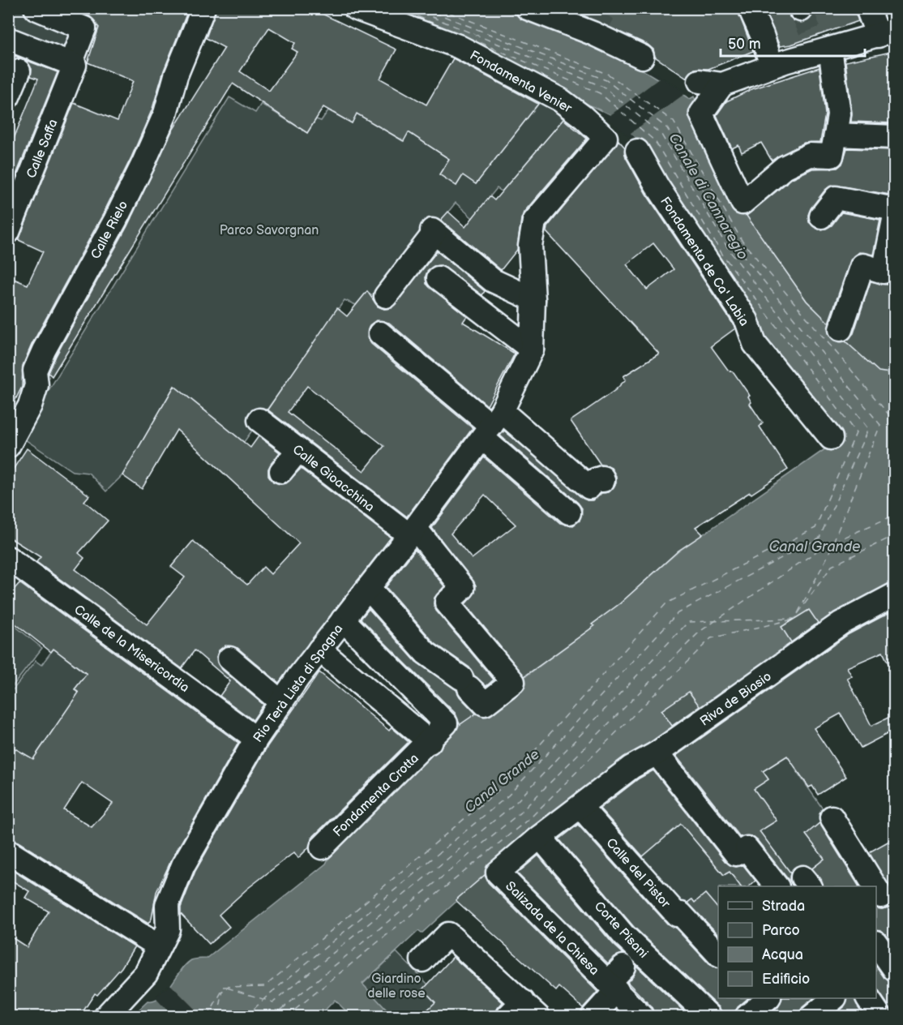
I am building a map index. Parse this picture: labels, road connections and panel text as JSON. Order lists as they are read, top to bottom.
{
  "streets": {
    "street": [
      "Fondamenta Venier",
      "Calle Saffa",
      "Calle Rielo",
      "Fondamenta de Ca' Labia",
      "Calle Gioacchina",
      "Calle de la Misericordia",
      "Rio Terà Lista di Spagna",
      "Riva de Biasio",
      "Fondamenta Crotta",
      "Calle del Pistor",
      "Salizada de la Chiesa",
      "Corte Pisani"
    ]
  },
  "crossings": [
    ["Calle Gioacchina", "Rio Terà Lista di Spagna"],
    ["Calle de la Misericordia", "Rio Terà Lista di Spagna"],
    ["Rio Terà Lista di Spagna", "Fondamenta Crotta"],
    ["Riva de Biasio", "Calle del Pistor"],
    ["Riva de Biasio", "Salizada de la Chiesa"],
    ["Riva de Biasio", "Corte Pisani"]
  ],
  "water": ["Canale di Cannaregio", "Canal Grande"],
  "parks": ["Parco Savorgnan", "Giardino delle rose"],
  "legend": [
    "Strada",
    "Parco",
    "Acqua",
    "Edificio"
  ],
  "scale_bar": "50 m"
}
